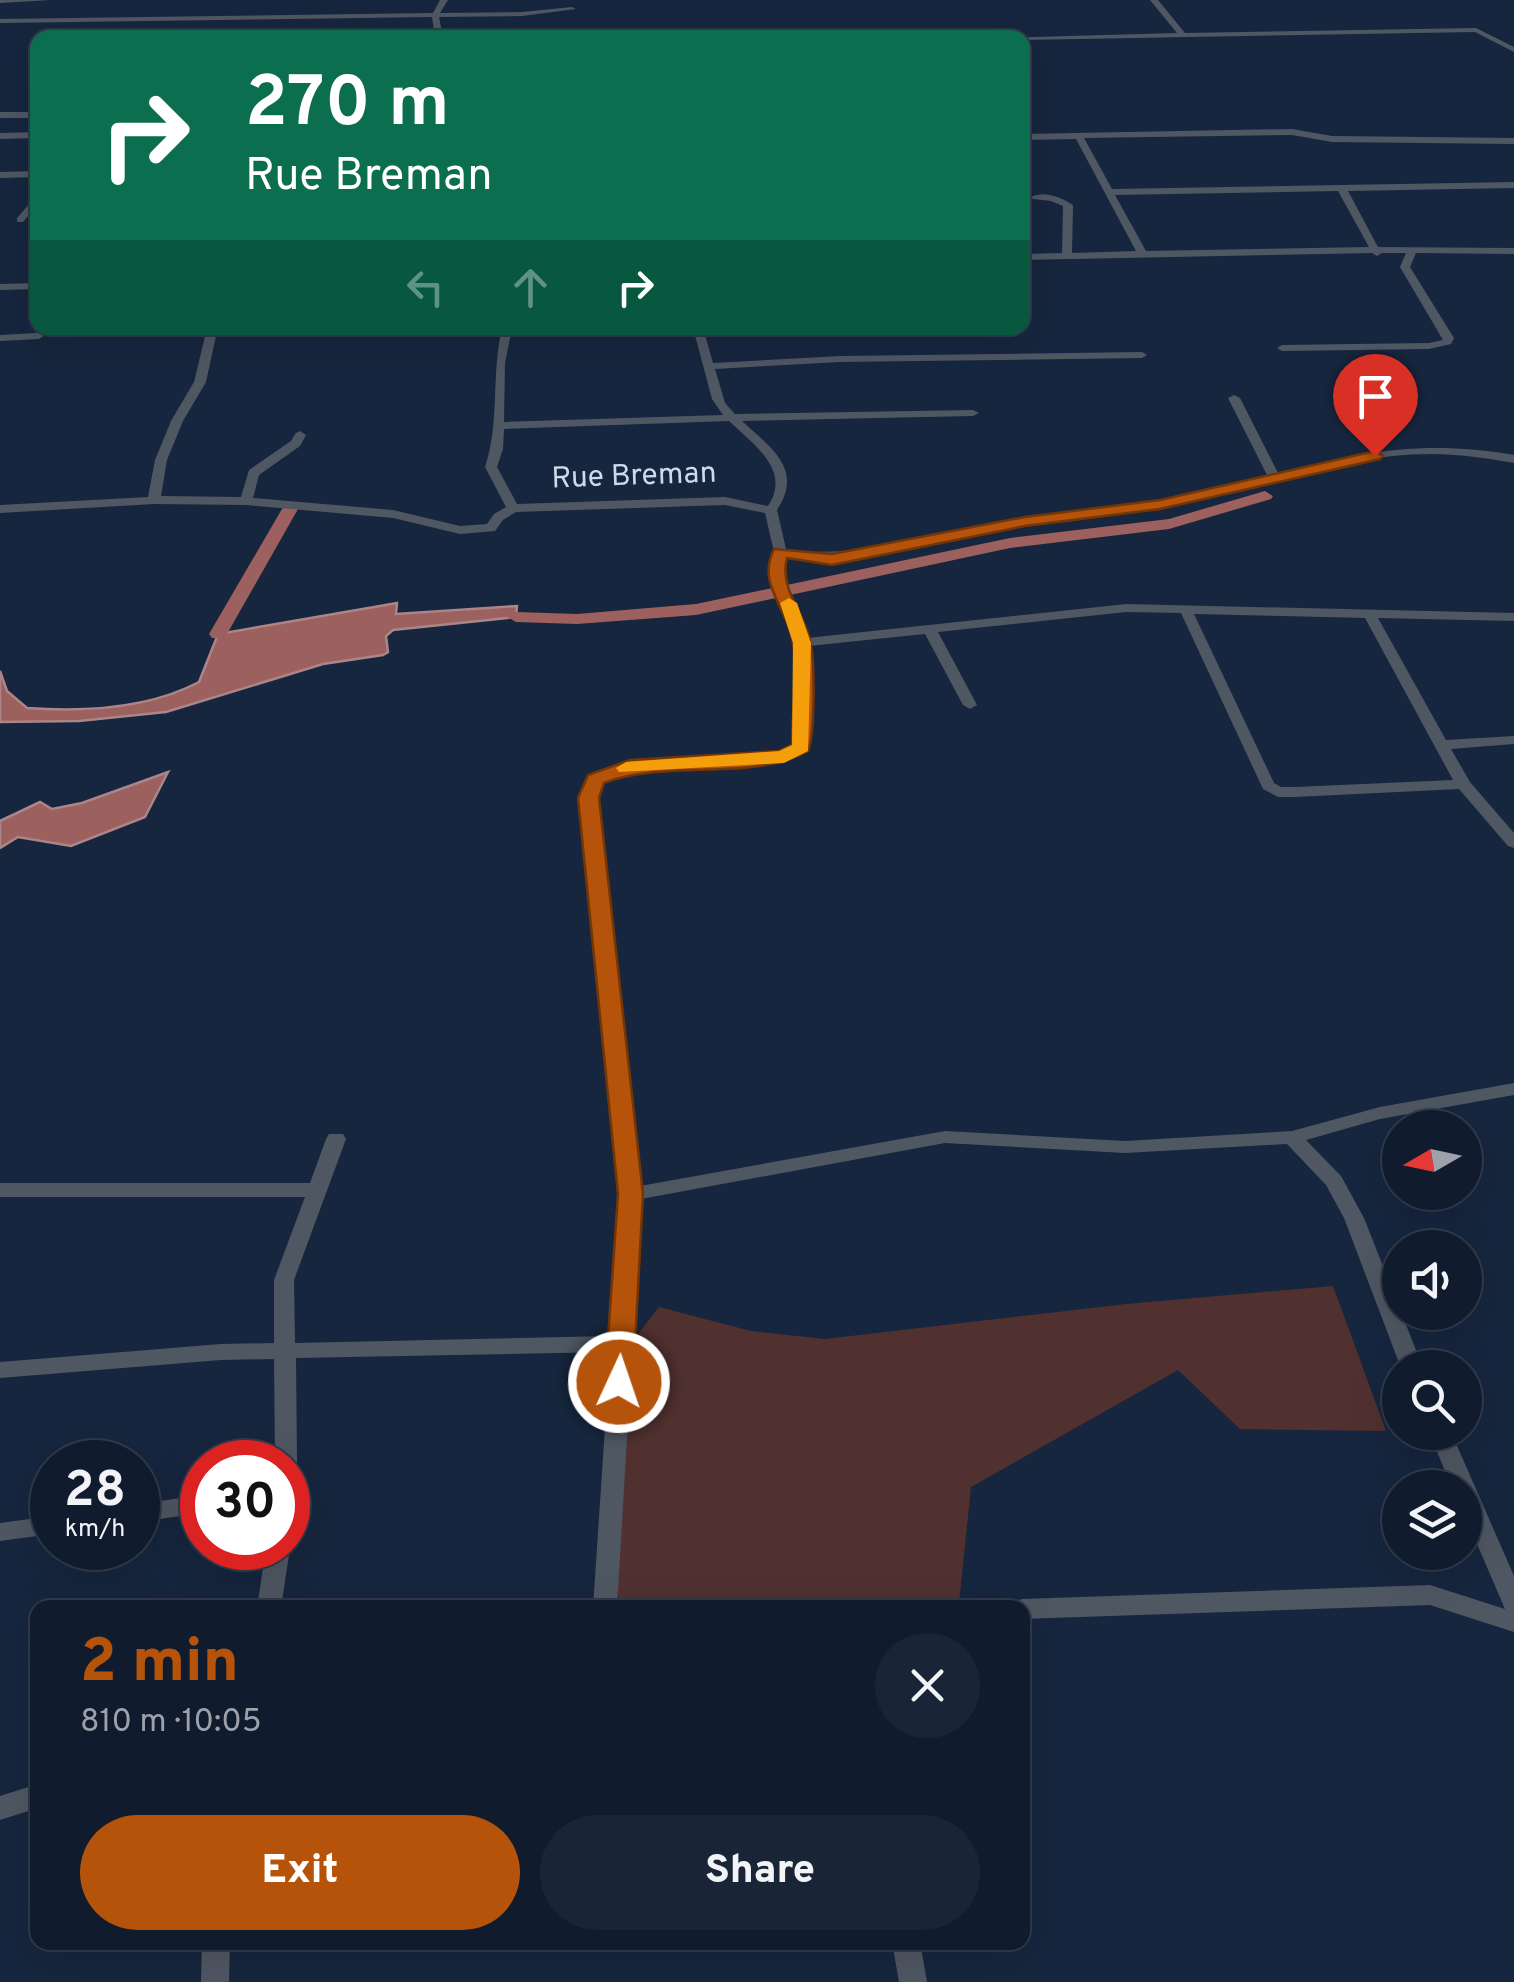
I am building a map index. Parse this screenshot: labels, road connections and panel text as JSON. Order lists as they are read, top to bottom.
{
  "streets": {
    "street": ["Rue Breman"]
  },
  "north": "left",
  "page": {
    "turn": ["270 m", "Rue Breman"],
    "speed": "28 km/h",
    "limit": "30",
    "heading": ["2 min", "810 m · 10:05"],
    "buttons": ["Exit", "Share"]
  }
}
